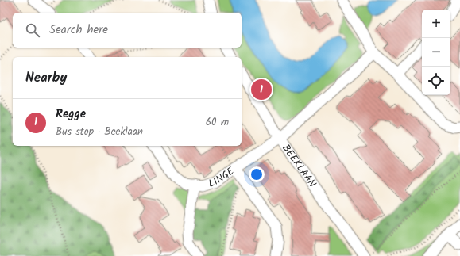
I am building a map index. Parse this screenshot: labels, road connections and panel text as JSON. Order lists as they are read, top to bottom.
{
  "streets": {
    "street": ["BEEKLAAN", "LINGE"]
  },
  "crossings": [
    ["BEEKLAAN", "LINGE"]
  ],
  "page": {
    "map_buttons": ["+", "−"],
    "search": "Search here",
    "heading": "Nearby",
    "pins": "1",
    "list": [
      {
        "mark": "1",
        "name": "Regge",
        "note": "Bus stop · Beeklaan",
        "value": "60 m"
      }
    ]
  }
}
